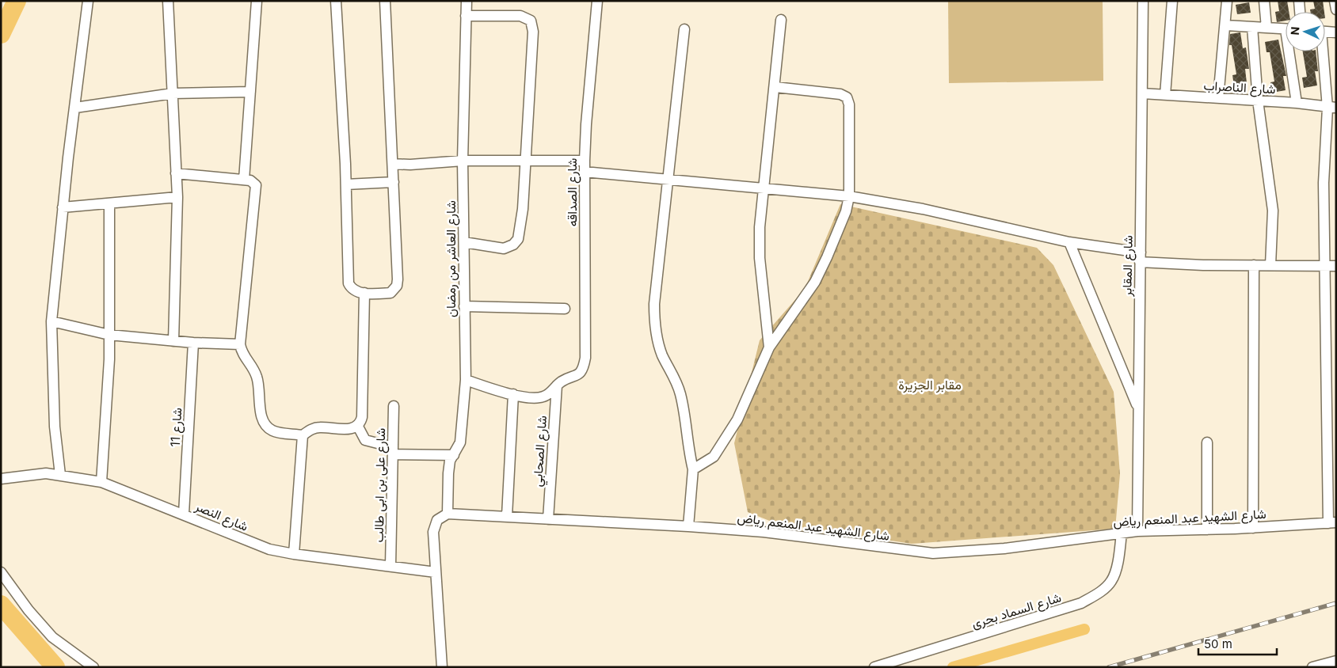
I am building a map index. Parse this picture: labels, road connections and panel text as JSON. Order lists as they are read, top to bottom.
{
  "streets": {
    "street": [
      "شارع الناصراب",
      "شارع الصداقه",
      "شارع العاشر من رمضان",
      "شارع المقابر",
      "شارع 11",
      "شارع الصحابي",
      "شارع على بن ابى طالب",
      "شارع النصر",
      "شارع الشهيد عبد المنعم رياض",
      "شارع السماد بحرى"
    ]
  },
  "crossings": [
    ["شارع الناصراب", "شارع المقابر"],
    ["شارع الصداقه", "شارع العاشر من رمضان"],
    ["شارع الصداقه", "شارع الصحابي"],
    ["شارع العاشر من رمضان", "شارع الشهيد عبد المنعم رياض"],
    ["شارع المقابر", "شارع الشهيد عبد المنعم رياض"],
    ["شارع 11", "شارع النصر"],
    ["شارع الصحابي", "شارع الشهيد عبد المنعم رياض"],
    ["شارع على بن ابى طالب", "شارع النصر"],
    ["شارع الشهيد عبد المنعم رياض", "شارع السماد بحرى"]
  ],
  "parks": ["مقابر الجزيرة"],
  "scale_bar": "50 m",
  "north": "left"
}
